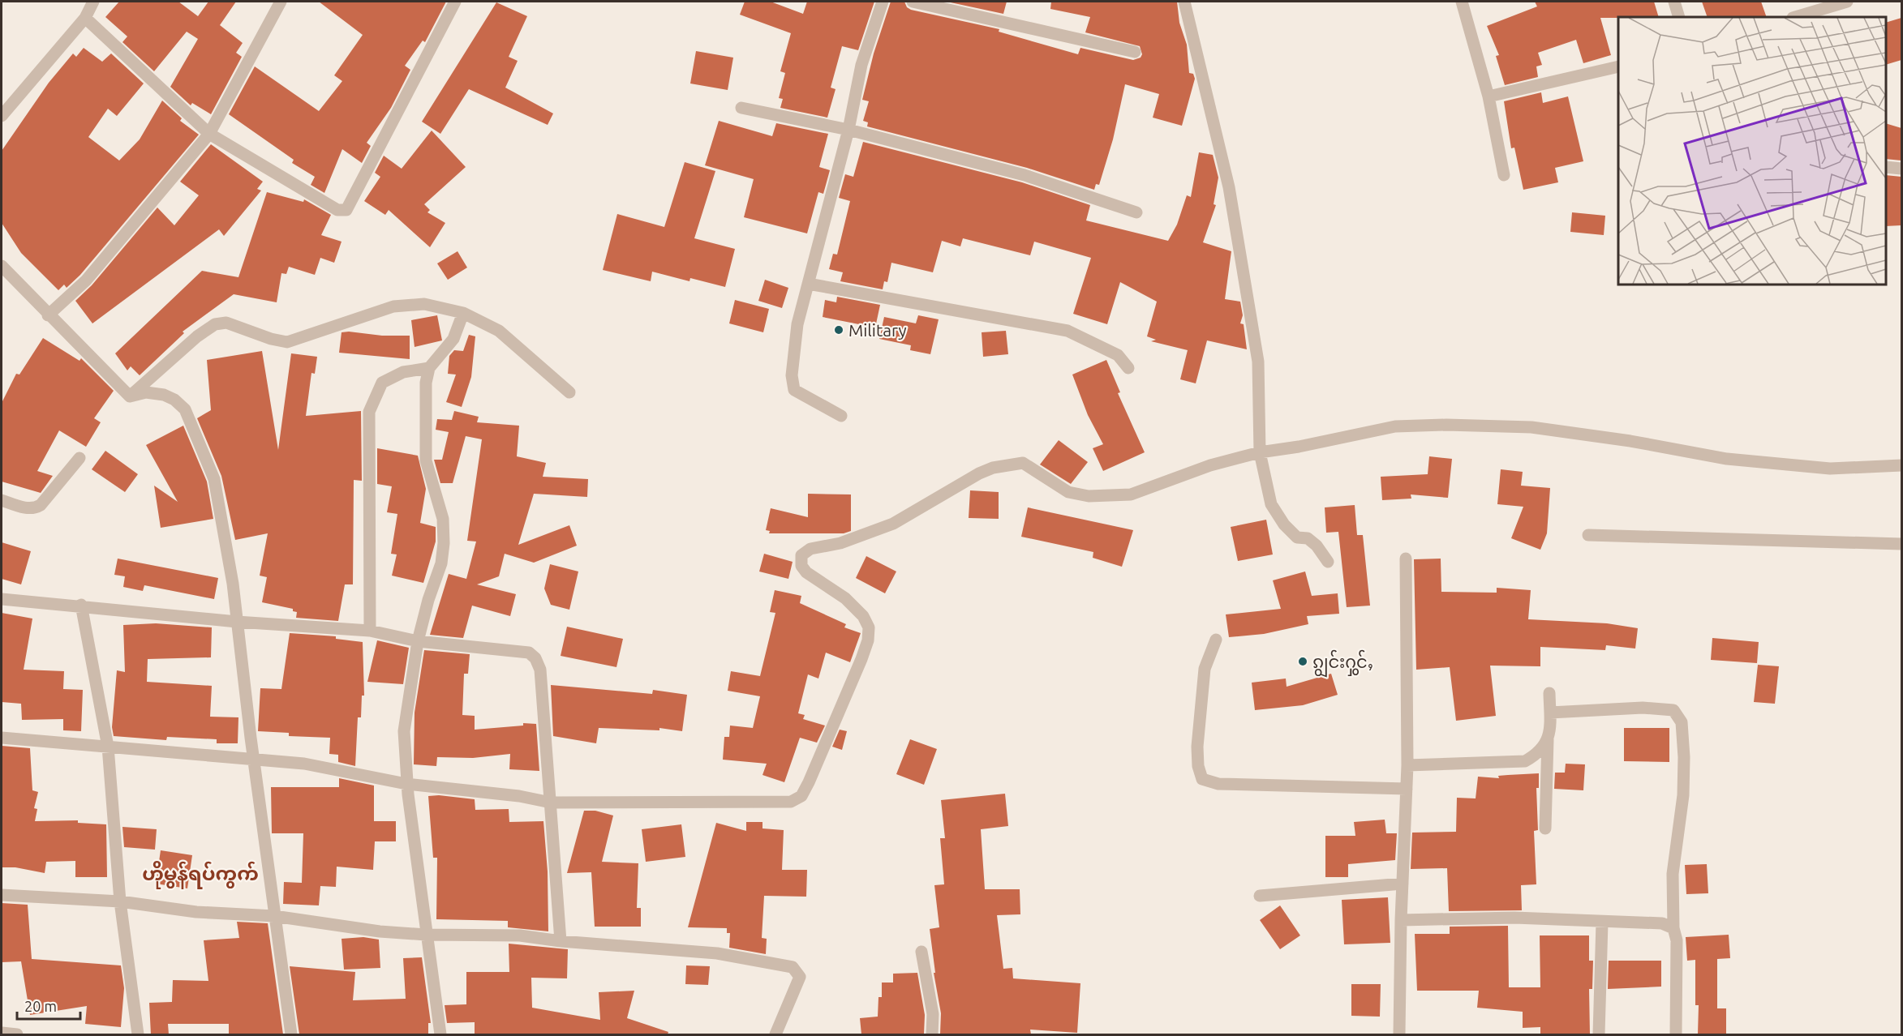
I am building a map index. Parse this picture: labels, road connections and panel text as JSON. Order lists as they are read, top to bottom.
{
  "districts": ["ဟိုမွန်ရပ်ကွက်"],
  "places": ["Military", "ၵျွင်းႁွင်ႇ"],
  "scale_bar": "20 m"
}
